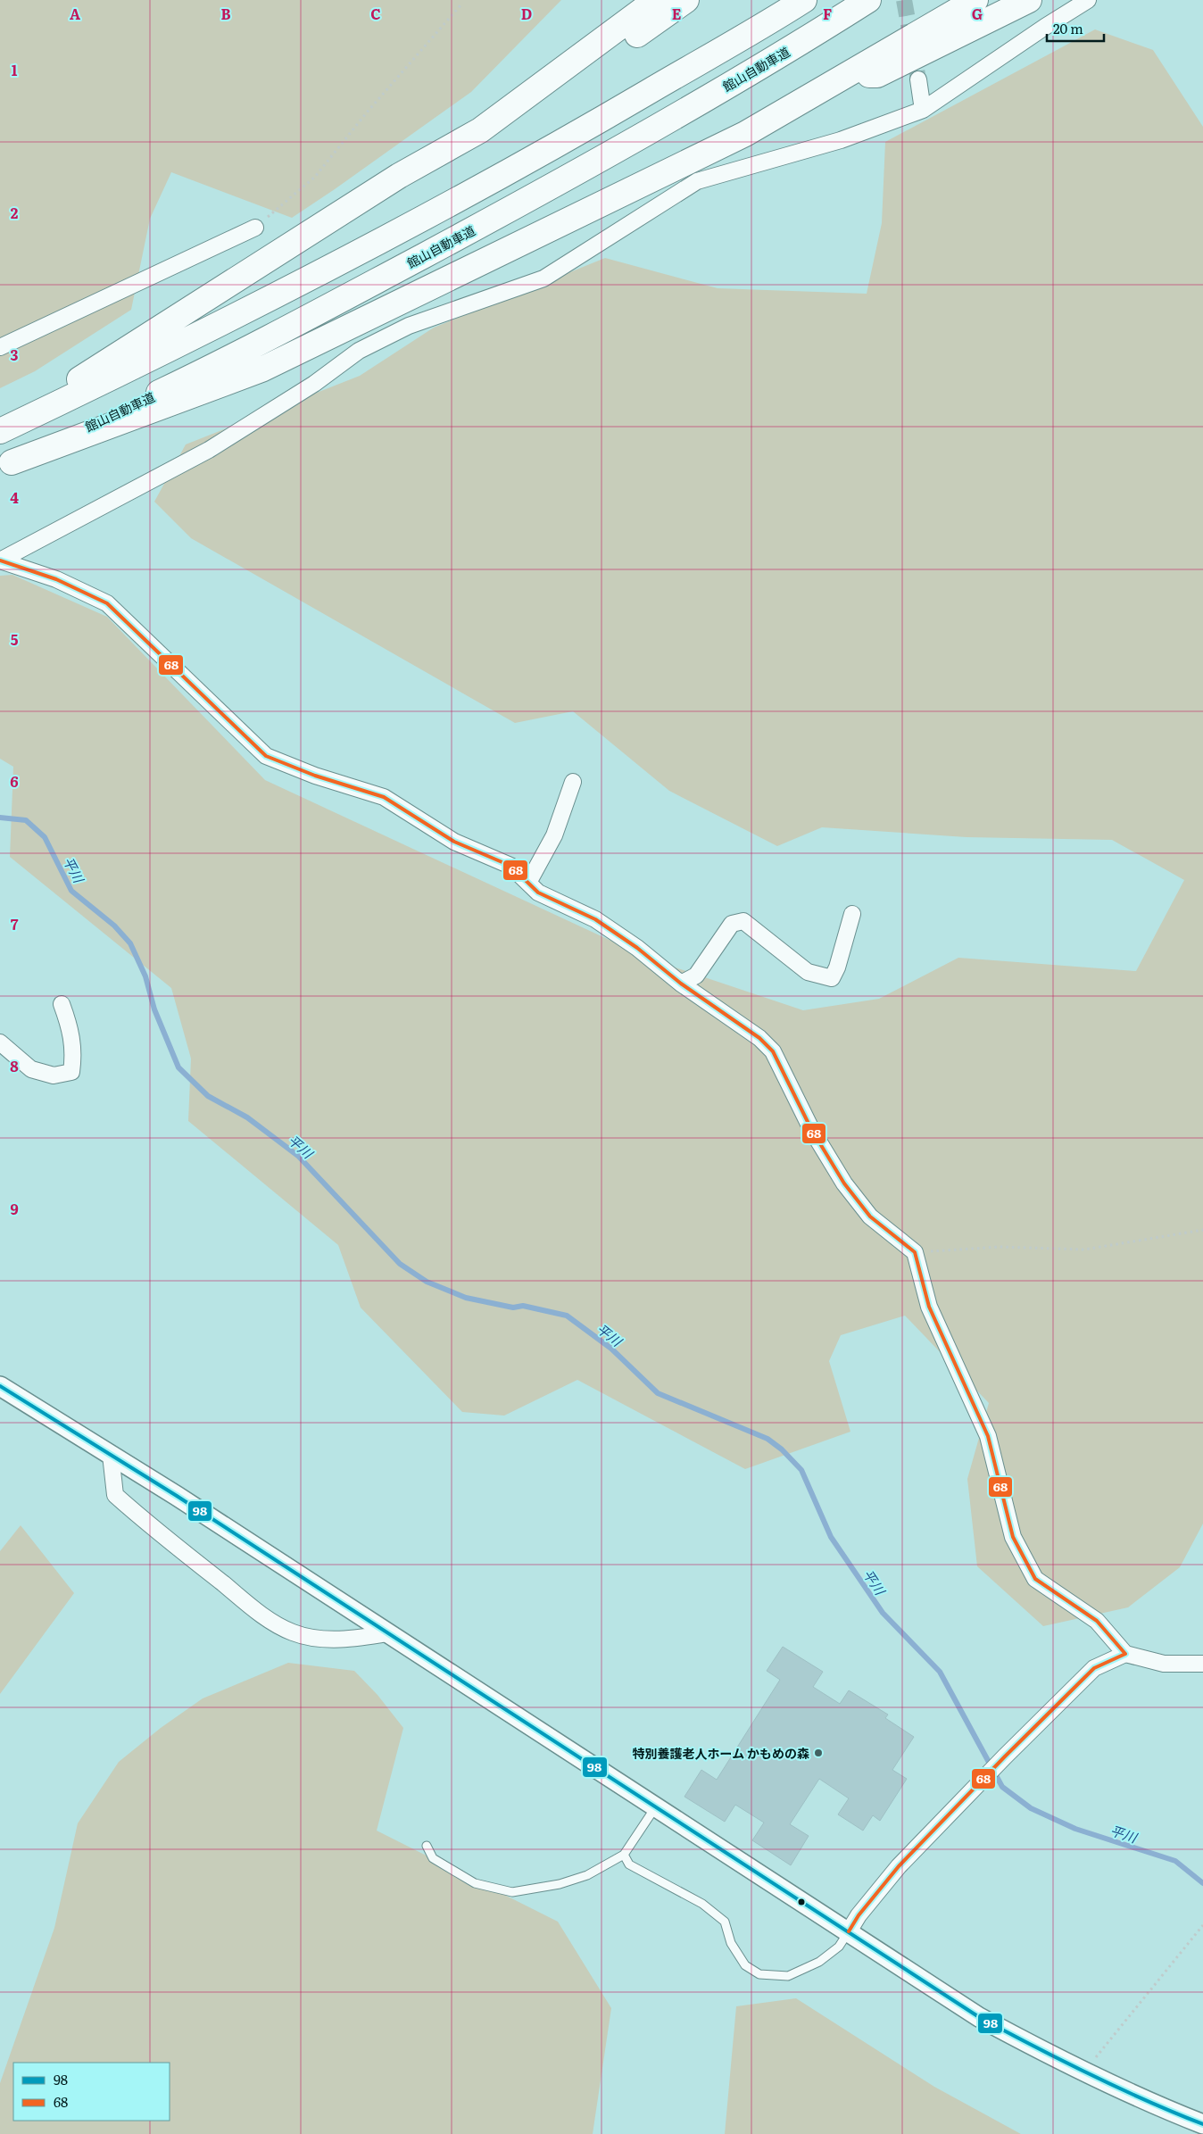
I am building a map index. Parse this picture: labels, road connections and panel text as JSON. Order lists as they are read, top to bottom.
{
  "streets": {
    "highway": ["館山自動車道"]
  },
  "water": ["平川"],
  "places": ["特別養護老人ホーム かもめの森"],
  "lines": ["transit line 68", "transit line 98"],
  "legend": ["98", "68"],
  "scale_bar": "20 m",
  "grid": {
    "columns": [
      "A",
      "B",
      "C",
      "D",
      "E",
      "F",
      "G"
    ],
    "rows": [
      "1",
      "2",
      "3",
      "4",
      "5",
      "6",
      "7",
      "8",
      "9"
    ]
  }
}
